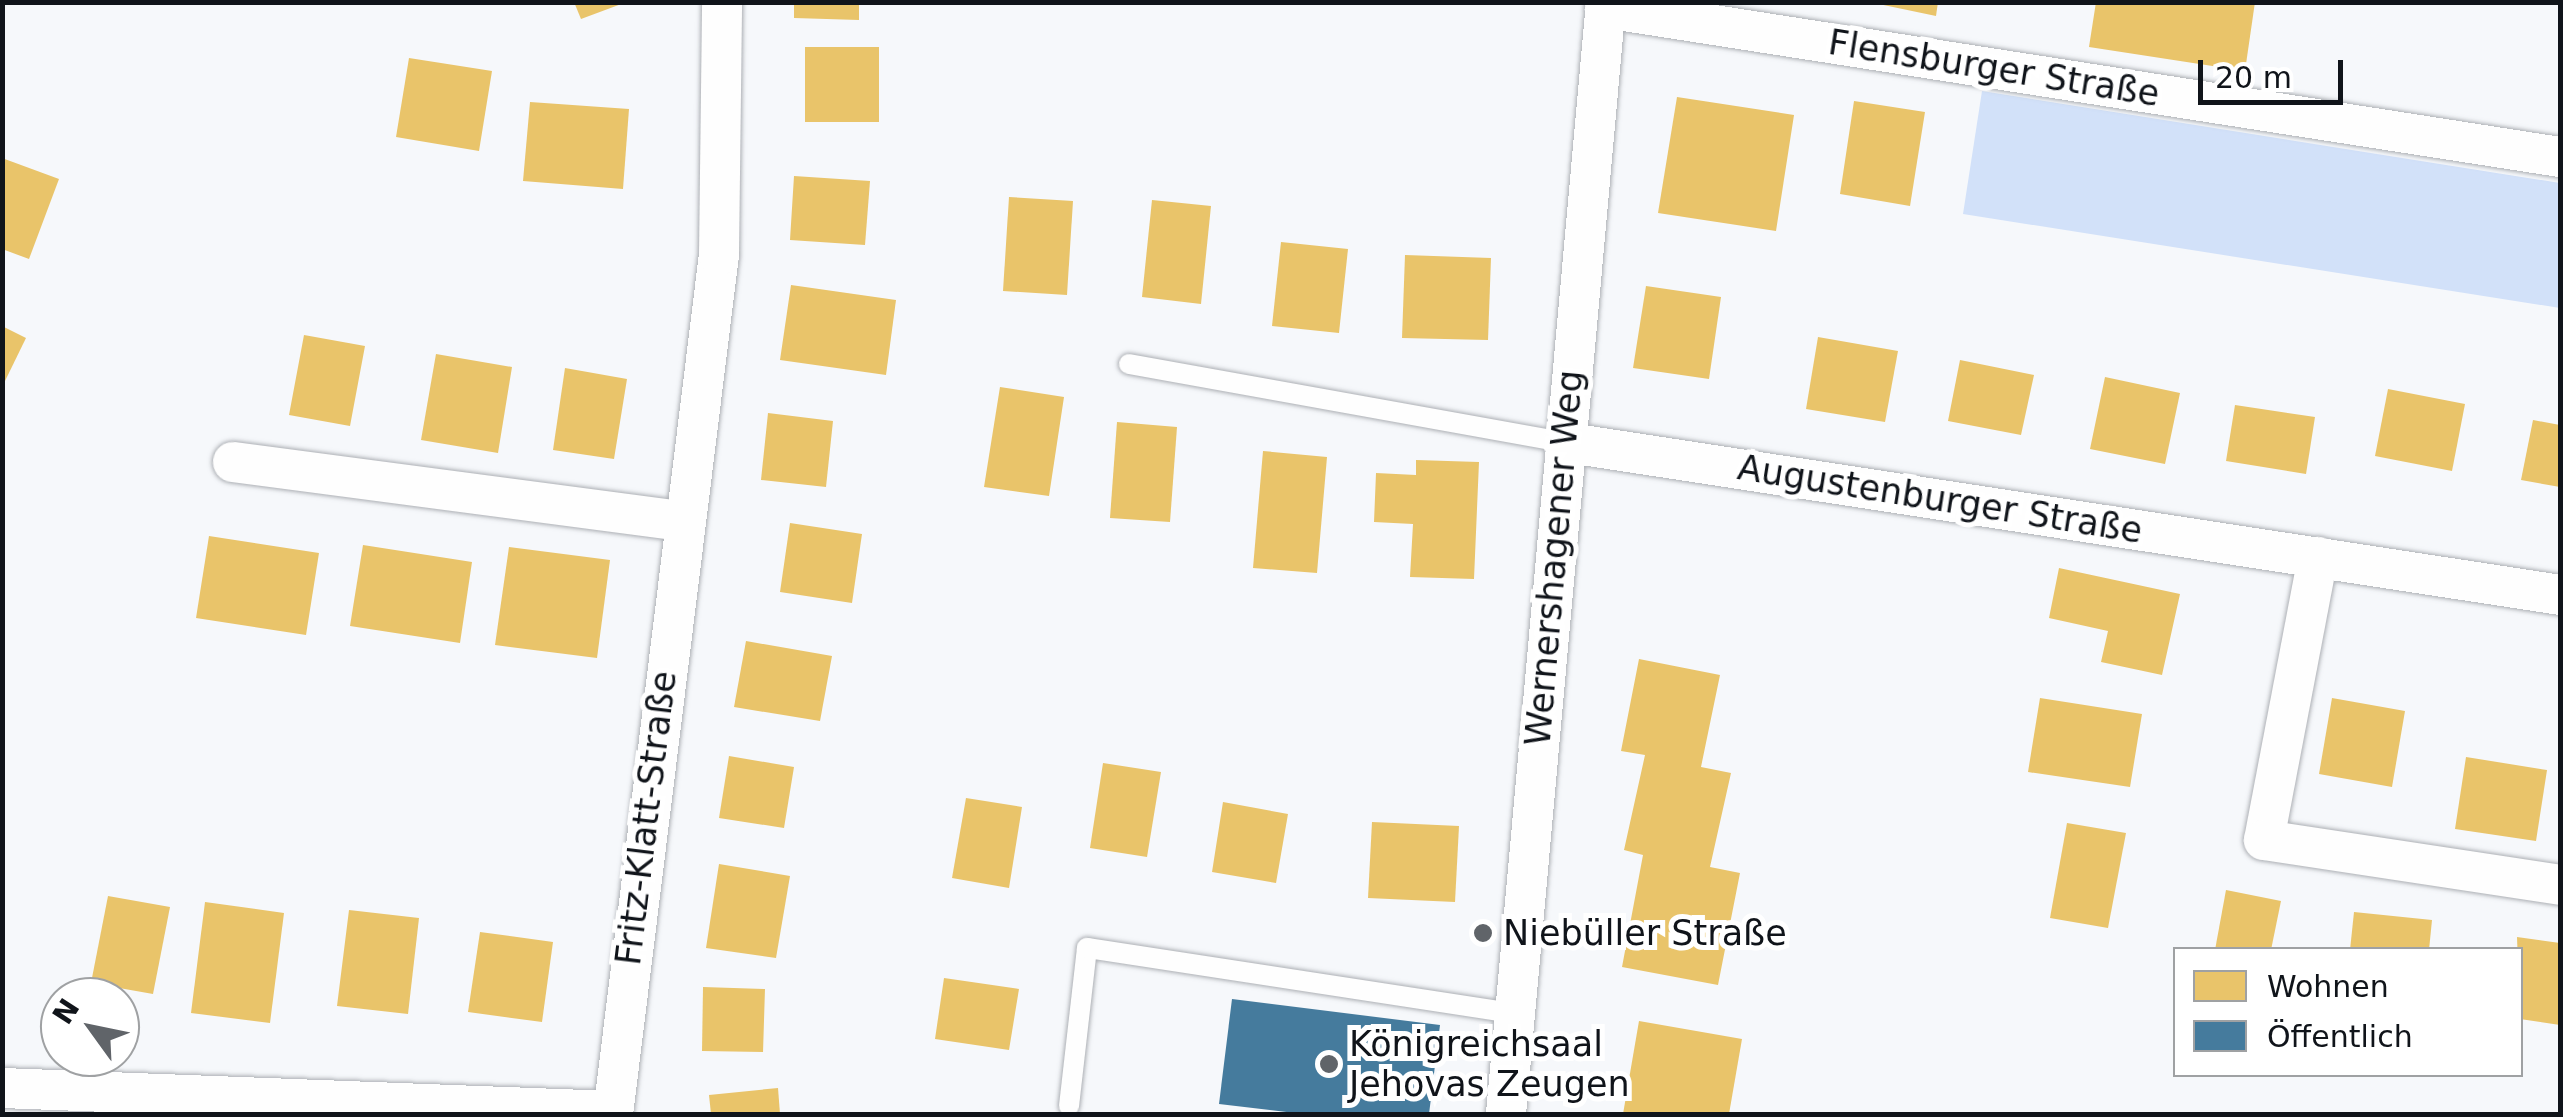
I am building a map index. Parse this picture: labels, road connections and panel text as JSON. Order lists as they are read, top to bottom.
{
  "streets": {
    "street": [
      "Flensburger Straße",
      "Augustenburger Straße",
      "Wernershagener Weg",
      "Fritz-Klatt-Straße"
    ]
  },
  "crossings": [
    ["Flensburger Straße", "Wernershagener Weg"],
    ["Augustenburger Straße", "Wernershagener Weg"]
  ],
  "places": ["Niebüller Straße", "Königreichsaal Jehovas Zeugen"],
  "legend": ["Wohnen", "Öffentlich"],
  "scale_bar": "20 m",
  "north": "top left"
}
